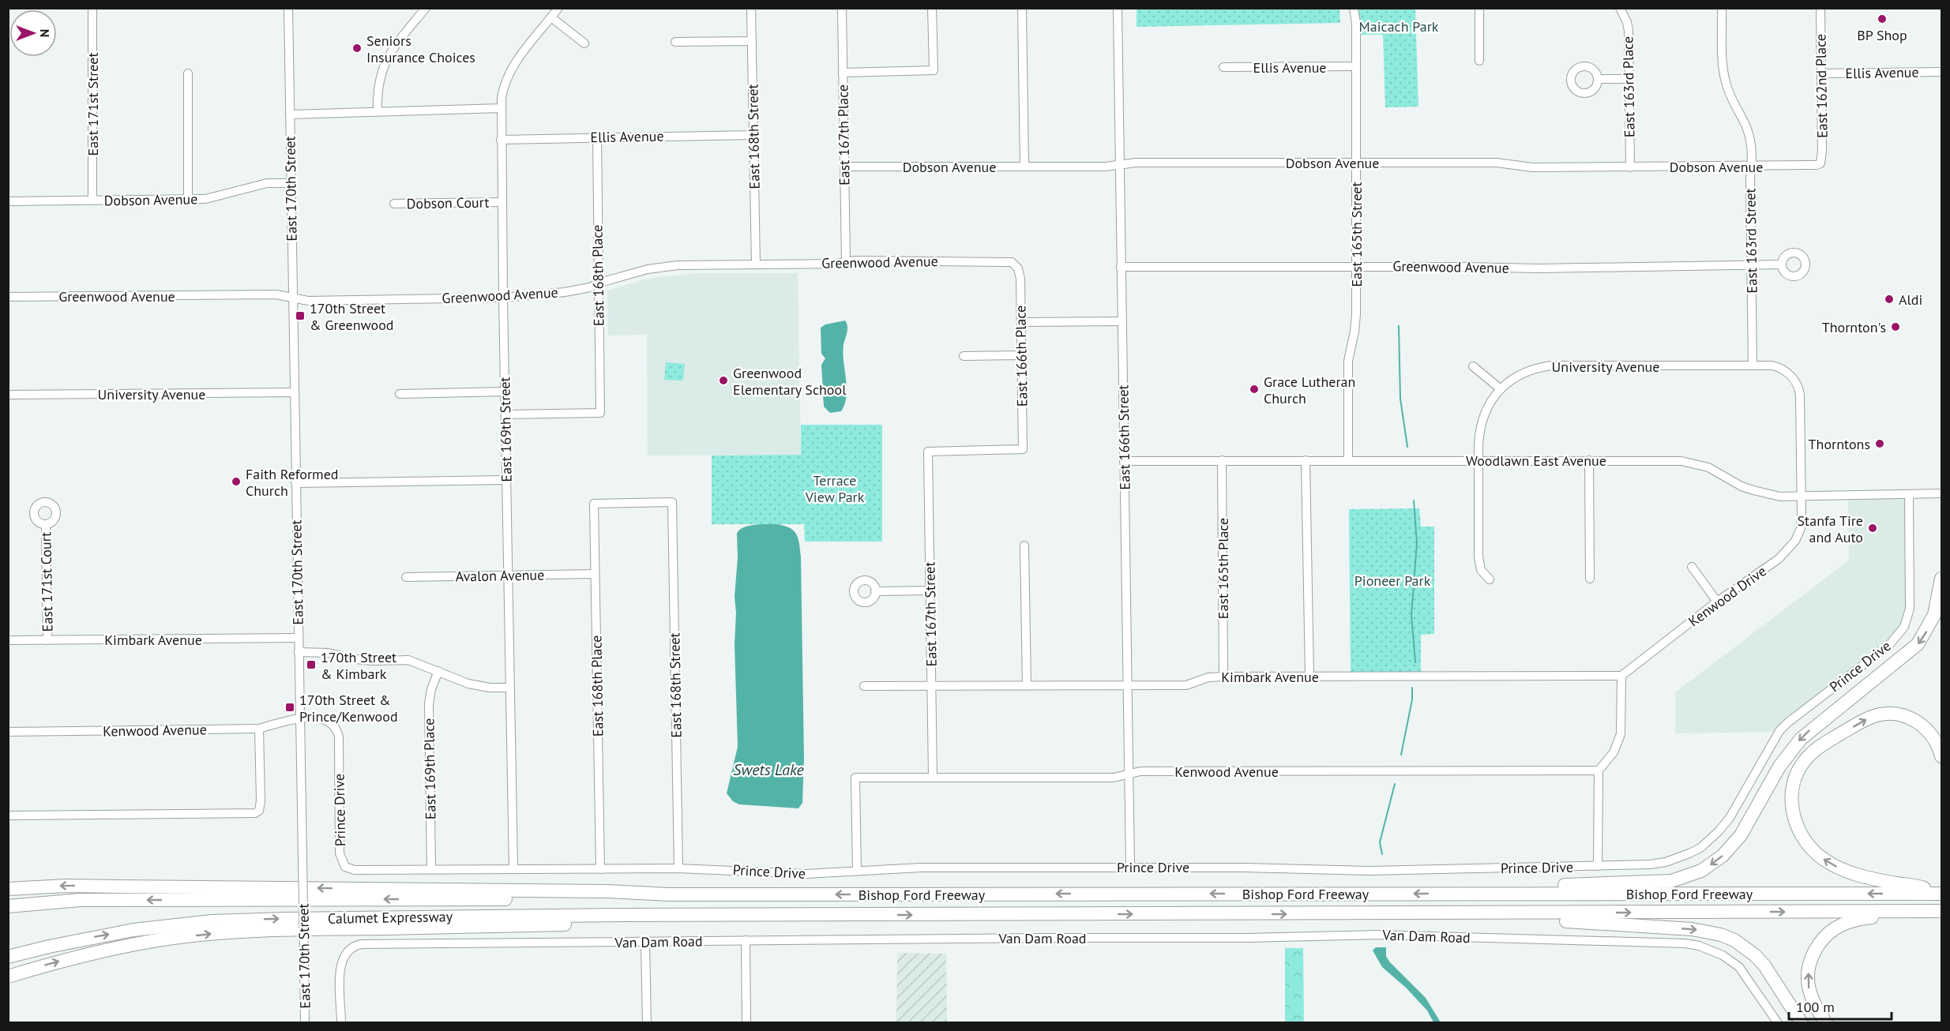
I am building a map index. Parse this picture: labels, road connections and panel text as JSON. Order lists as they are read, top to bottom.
{
  "streets": {
    "highway": ["Bishop Ford Freeway", "Calumet Expressway"],
    "street": [
      "Ellis Avenue",
      "East 162nd Place",
      "East 163rd Place",
      "East 171st Street",
      "East 167th Place",
      "East 168th Street",
      "Dobson Avenue",
      "East 170th Street",
      "Dobson Court",
      "East 165th Street",
      "East 163rd Street",
      "Greenwood Avenue",
      "East 168th Place",
      "East 166th Place",
      "University Avenue",
      "East 169th Street",
      "East 166th Street",
      "Woodlawn East Avenue",
      "East 165th Place",
      "Avalon Avenue",
      "East 171st Court",
      "Kenwood Drive",
      "East 167th Street",
      "Kimbark Avenue",
      "Prince Drive",
      "Kenwood Avenue",
      "East 169th Place",
      "Van Dam Road"
    ]
  },
  "crossings": [
    ["Ellis Avenue", "East 162nd Place"],
    ["Ellis Avenue", "East 168th Street"],
    ["Ellis Avenue", "East 165th Street"],
    ["Ellis Avenue", "East 168th Place"],
    ["Ellis Avenue", "East 169th Street"],
    ["East 162nd Place", "Dobson Avenue"],
    ["East 163rd Place", "Dobson Avenue"],
    ["East 171st Street", "Dobson Avenue"],
    ["East 167th Place", "Dobson Avenue"],
    ["East 167th Place", "Greenwood Avenue"],
    ["East 168th Street", "Greenwood Avenue"],
    ["East 168th Street", "East 168th Place"],
    ["East 168th Street", "Prince Drive"],
    ["Dobson Avenue", "East 170th Street"],
    ["Dobson Avenue", "East 165th Street"],
    ["Dobson Avenue", "East 163rd Street"],
    ["Dobson Avenue", "East 166th Street"],
    ["East 170th Street", "Greenwood Avenue"],
    ["East 170th Street", "University Avenue"],
    ["East 170th Street", "Kimbark Avenue"],
    ["East 170th Street", "Prince Drive"],
    ["East 170th Street", "Kenwood Avenue"],
    ["Dobson Court", "East 169th Street"],
    ["East 165th Street", "Greenwood Avenue"],
    ["East 165th Street", "Woodlawn East Avenue"],
    ["East 163rd Street", "Greenwood Avenue"],
    ["East 163rd Street", "University Avenue"],
    ["Greenwood Avenue", "East 168th Place"],
    ["Greenwood Avenue", "East 166th Place"],
    ["Greenwood Avenue", "East 169th Street"],
    ["Greenwood Avenue", "East 166th Street"],
    ["East 168th Place", "East 169th Street"],
    ["East 168th Place", "Avalon Avenue"],
    ["East 168th Place", "Prince Drive"],
    ["East 166th Place", "East 167th Street"],
    ["University Avenue", "Woodlawn East Avenue"],
    ["University Avenue", "Kenwood Drive"],
    ["East 169th Street", "Avalon Avenue"],
    ["East 169th Street", "Prince Drive"],
    ["East 166th Street", "Woodlawn East Avenue"],
    ["East 166th Street", "Kimbark Avenue"],
    ["East 166th Street", "Prince Drive"],
    ["East 166th Street", "Kenwood Avenue"],
    ["Woodlawn East Avenue", "East 165th Place"],
    ["Woodlawn East Avenue", "Kenwood Drive"],
    ["Woodlawn East Avenue", "Prince Drive"],
    ["East 165th Place", "Kimbark Avenue"],
    ["East 171st Court", "Kimbark Avenue"],
    ["Kenwood Drive", "Kimbark Avenue"],
    ["East 167th Street", "Kimbark Avenue"],
    ["East 167th Street", "Kenwood Avenue"],
    ["Prince Drive", "Kenwood Avenue"],
    ["Prince Drive", "East 169th Place"],
    ["Bishop Ford Freeway", "Calumet Expressway"]
  ],
  "water": ["Swets Lake"],
  "parks": ["Maicach Park", "Terrace View Park", "Pioneer Park"],
  "places": {
    "other": [
      "BP Shop",
      "Seniors Insurance Choices",
      "Aldi",
      "Thornton's",
      "Greenwood Elementary School",
      "Grace Lutheran Church",
      "Thorntons",
      "Faith Reformed Church",
      "Stanfa Tire and Auto"
    ],
    "transit": ["170th Street & Greenwood", "170th Street & Kimbark", "170th Street & Prince/Kenwood"]
  },
  "scale_bar": "100 m",
  "north": "right"
}
